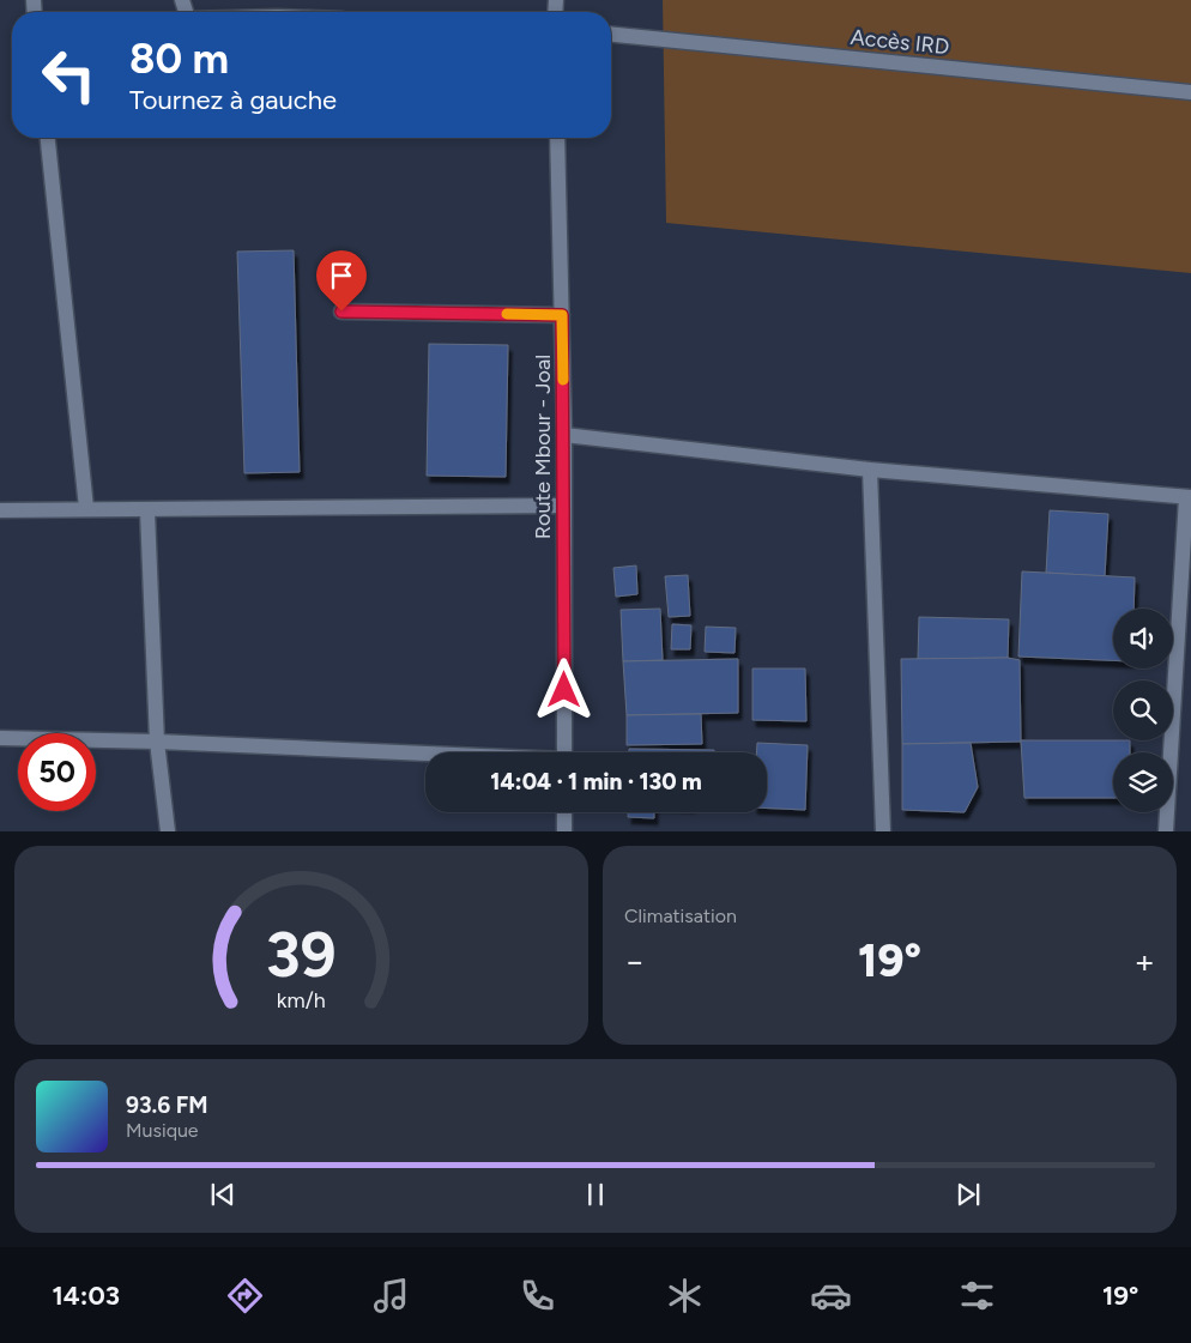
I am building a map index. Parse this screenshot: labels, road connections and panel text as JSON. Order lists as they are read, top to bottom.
{
  "streets": {
    "street": ["Accès IRD", "Route Mbour - Joal"]
  },
  "page": {
    "turn": ["80 m", "Tournez à gauche"],
    "limit": "50",
    "trip": "14:04 · 1 min · 130 m",
    "tile": "Climatisation",
    "heat": ["−", "19°", "+"],
    "song": ["93.6 FM", "Musique"],
    "tabs": ["14:03", "19°"],
    "gauge": ["39", "km/h"]
  }
}
